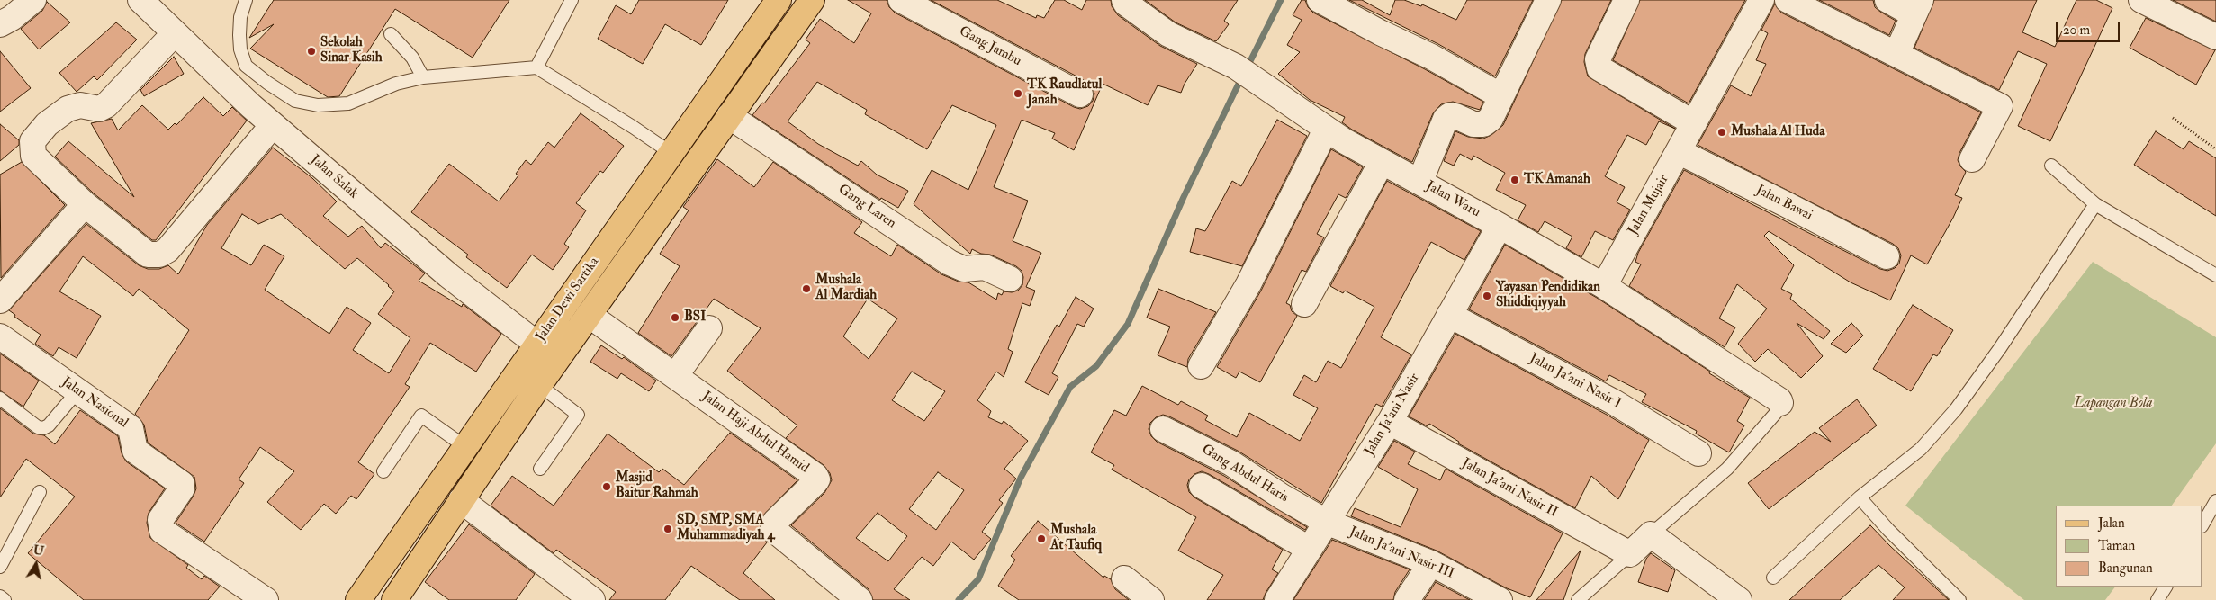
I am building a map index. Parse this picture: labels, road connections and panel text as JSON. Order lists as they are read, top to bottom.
{
  "streets": {
    "main road": ["Jalan Dewi Sartika"],
    "street": [
      "Gang Jambu",
      "Jalan Salak",
      "Jalan Waru",
      "Jalan Bawai",
      "Jalan Mujair",
      "Gang Laren",
      "Jalan Ja'ani Nasir I",
      "Jalan Nasional",
      "Jalan Ja'ani Nasir",
      "Jalan Haji Abdul Hamid",
      "Gang Abdul Haris",
      "Jalan Ja'ani Nasir II",
      "Jalan Ja'ani Nasir III"
    ]
  },
  "crossings": [
    ["Jalan Salak", "Jalan Dewi Sartika"],
    ["Jalan Waru", "Jalan Mujair"],
    ["Jalan Waru", "Jalan Ja'ani Nasir"],
    ["Jalan Bawai", "Jalan Mujair"],
    ["Gang Laren", "Jalan Dewi Sartika"],
    ["Jalan Dewi Sartika", "Jalan Haji Abdul Hamid"],
    ["Jalan Ja'ani Nasir I", "Jalan Ja'ani Nasir"],
    ["Jalan Ja'ani Nasir", "Gang Abdul Haris"],
    ["Jalan Ja'ani Nasir", "Jalan Ja'ani Nasir II"],
    ["Jalan Ja'ani Nasir", "Jalan Ja'ani Nasir III"],
    ["Gang Abdul Haris", "Jalan Ja'ani Nasir III"]
  ],
  "parks": ["Lapangan Bola"],
  "places": [
    "Sekolah Sinar Kasih",
    "TK Raudlatul Janah",
    "Mushala Al Huda",
    "TK Amanah",
    "Mushala Al Mardiah",
    "Yayasan Pendidikan Shiddiqiyyah",
    "BSI",
    "Masjid Baitur Rahmah",
    "SD, SMP, SMA Muhammadiyah 4",
    "Mushala At Taufiq"
  ],
  "legend": ["Jalan", "Taman", "Bangunan"],
  "scale_bar": "20 m",
  "north": "top"
}
